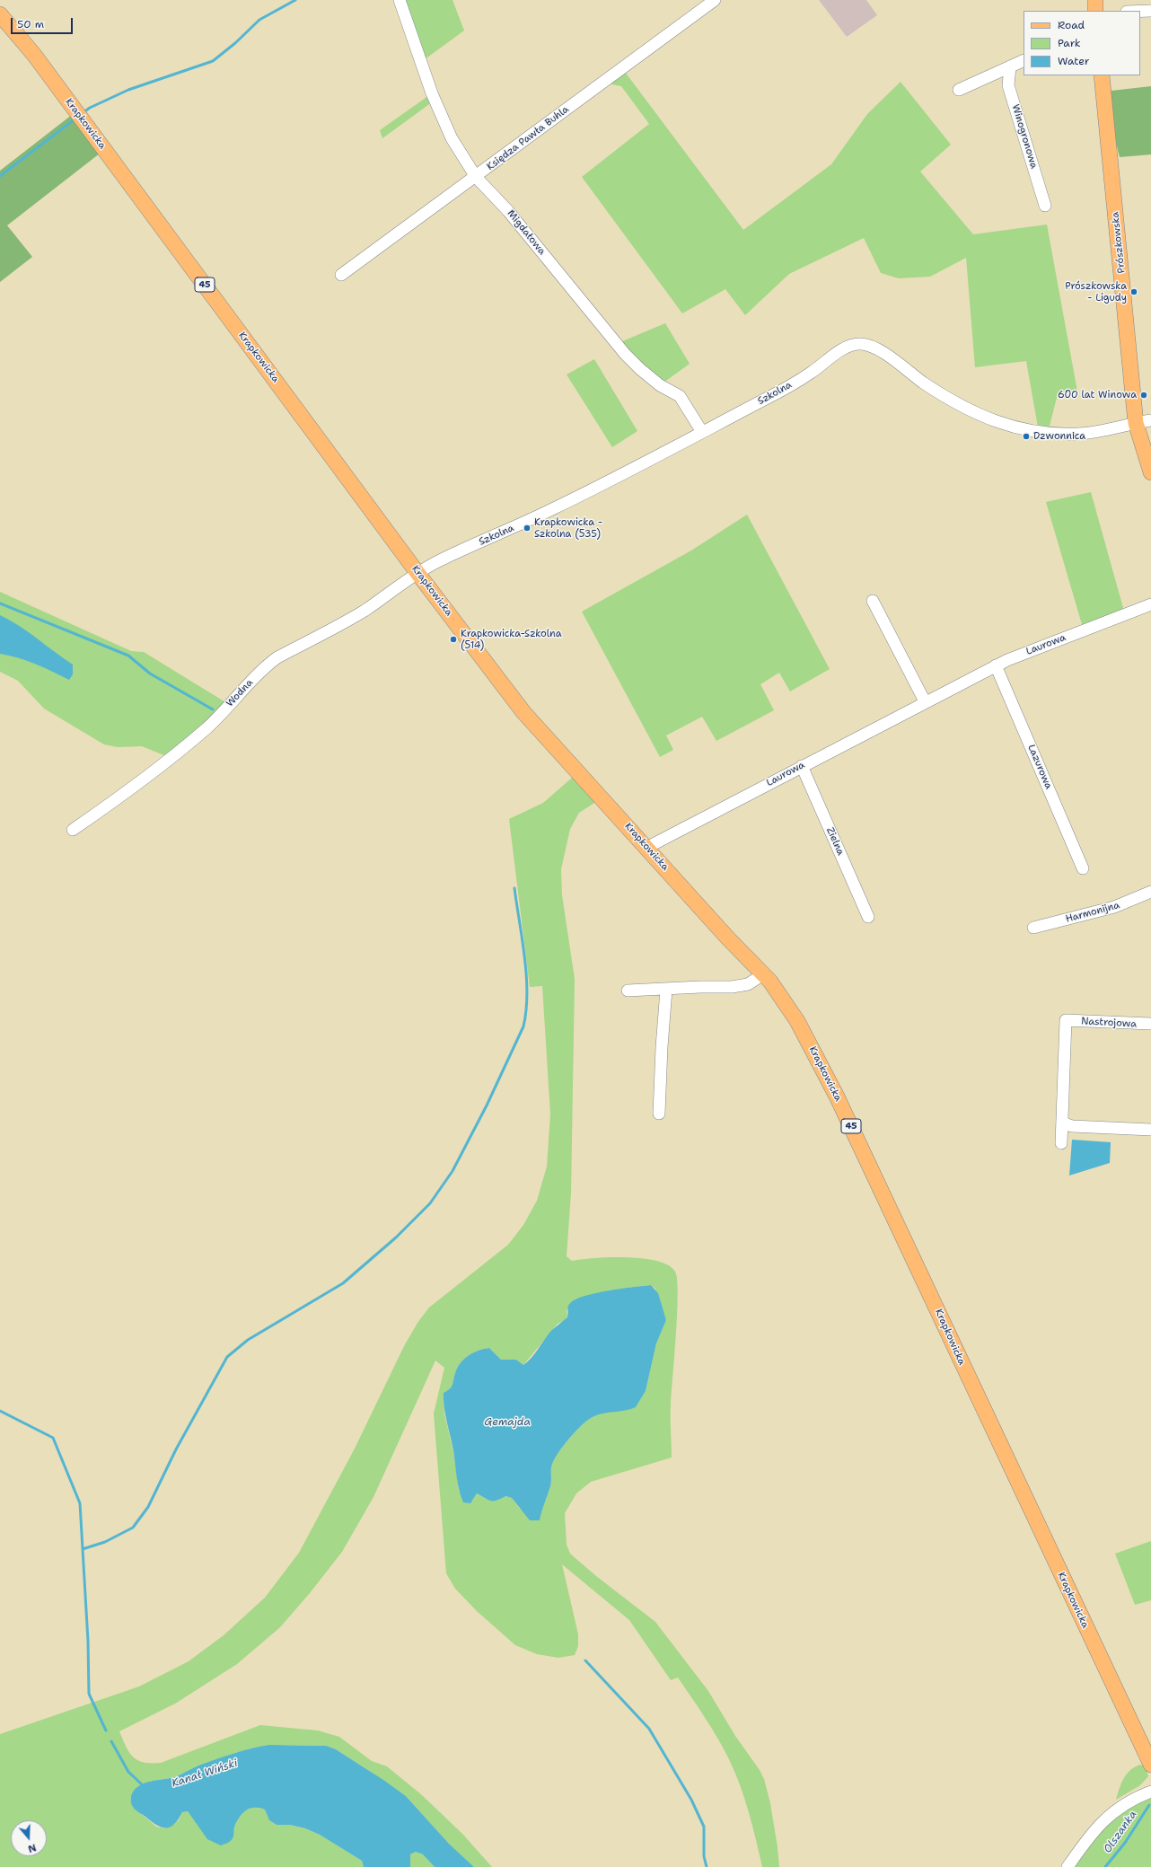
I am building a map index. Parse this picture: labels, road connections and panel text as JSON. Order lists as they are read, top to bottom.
{
  "streets": {
    "main road": ["Krapkowicka", "Prószkowska", "45"],
    "street": [
      "Winogronowa",
      "Księdza Pawła Buhla",
      "Migdałowa",
      "Szkolna",
      "Laurowa",
      "Wodna",
      "Lazurowa",
      "Zielna",
      "Harmonijna",
      "Nastrojowa"
    ]
  },
  "crossings": [
    ["Krapkowicka", "Szkolna"],
    ["Krapkowicka", "Laurowa"],
    ["Krapkowicka", "Wodna"],
    ["Księdza Pawła Buhla", "Migdałowa"],
    ["Migdałowa", "Szkolna"],
    ["Prószkowska", "Szkolna"],
    ["Szkolna", "Wodna"],
    ["Laurowa", "Lazurowa"],
    ["Laurowa", "Zielna"]
  ],
  "water": ["Gemajda", "Kanał Wiński", "Olszanka"],
  "places": [
    "Prószkowska - Ligudy",
    "600 lat Winowa",
    "Dzwonnica",
    "Krapkowicka - Szkolna (535)",
    "Krapkowicka-Szkolna (514)"
  ],
  "legend": ["Road", "Park", "Water"],
  "scale_bar": "50 m",
  "north": "bottom"
}
